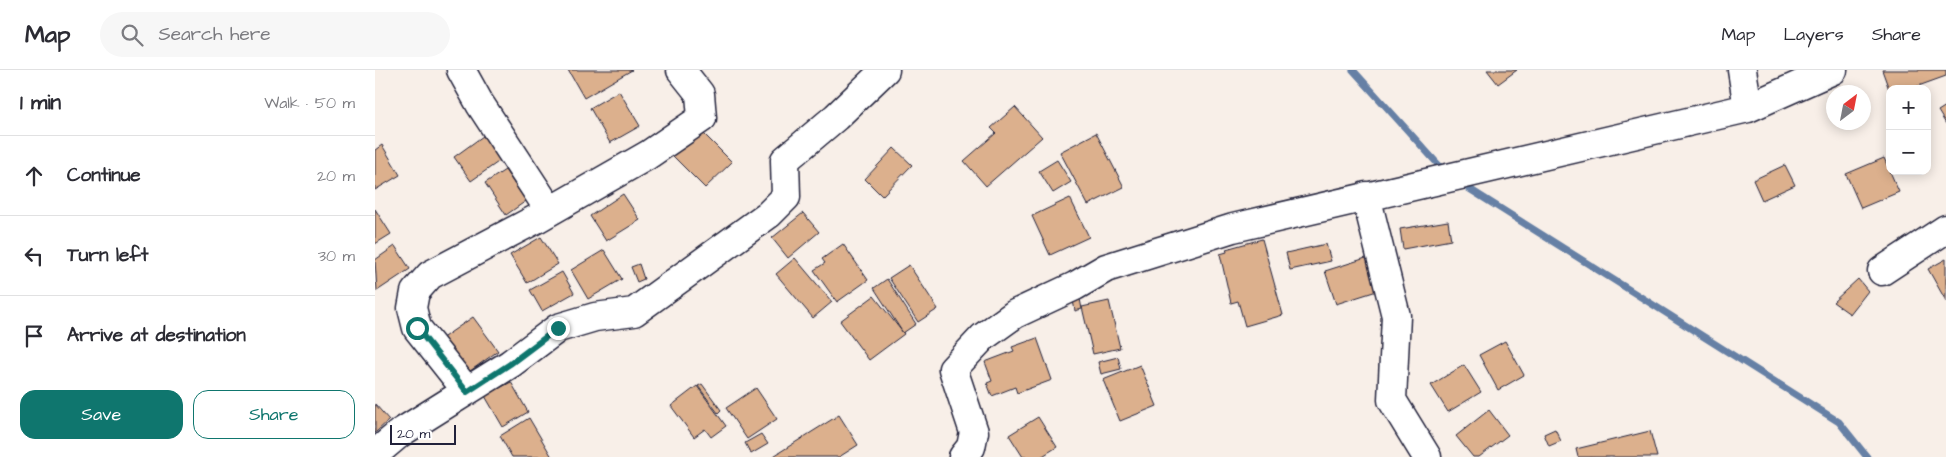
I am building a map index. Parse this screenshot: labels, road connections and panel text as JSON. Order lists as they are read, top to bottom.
{
  "scale_bar": "20 m",
  "north": "top right",
  "page": {
    "header": "Map",
    "search": "Search here",
    "nav": ["Map", "Layers", "Share"],
    "heading": ["1 min", "Walk · 50 m"],
    "map_buttons": ["+", "−"],
    "list": [
      ["Continue", "20 m"],
      ["Turn left", "30 m"],
      "Arrive at destination"
    ],
    "buttons": ["Save", "Share"],
    "scale": "20 m"
  }
}
